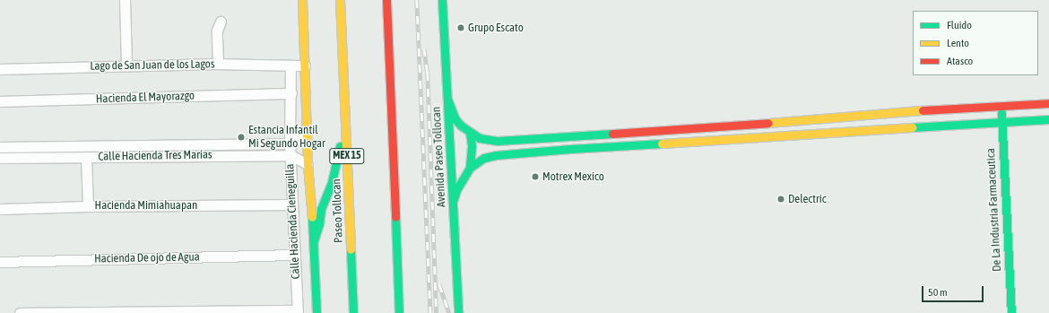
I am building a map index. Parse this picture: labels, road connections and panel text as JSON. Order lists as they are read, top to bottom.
{
  "streets": {
    "main road": [
      "MEX 15",
      "Avenida Paseo Tollocan",
      "De La Industria Farmaceutica",
      "Paseo Tollocan"
    ],
    "street": [
      "Lago de San Juan de los Lagos",
      "Hacienda El Mayorazgo",
      "Calle Hacienda Tres Marías",
      "Hacienda Mimiahuapan",
      "Calle Hacienda Cieneguilla",
      "Hacienda De ojo de Agua"
    ]
  },
  "crossings": [
    ["Lago de San Juan de los Lagos", "Calle Hacienda Cieneguilla"],
    ["Hacienda El Mayorazgo", "Calle Hacienda Cieneguilla"],
    ["Calle Hacienda Tres Marías", "Calle Hacienda Cieneguilla"],
    ["Hacienda Mimiahuapan", "Calle Hacienda Cieneguilla"],
    ["Calle Hacienda Cieneguilla", "Hacienda De ojo de Agua"]
  ],
  "places": [
    "Grupo Escato",
    "Estancia Infantil Mi Segundo Hogar",
    "Motrex Mexico",
    "Delectric"
  ],
  "legend": ["Fluido", "Lento", "Atasco"],
  "scale_bar": "50 m"
}
